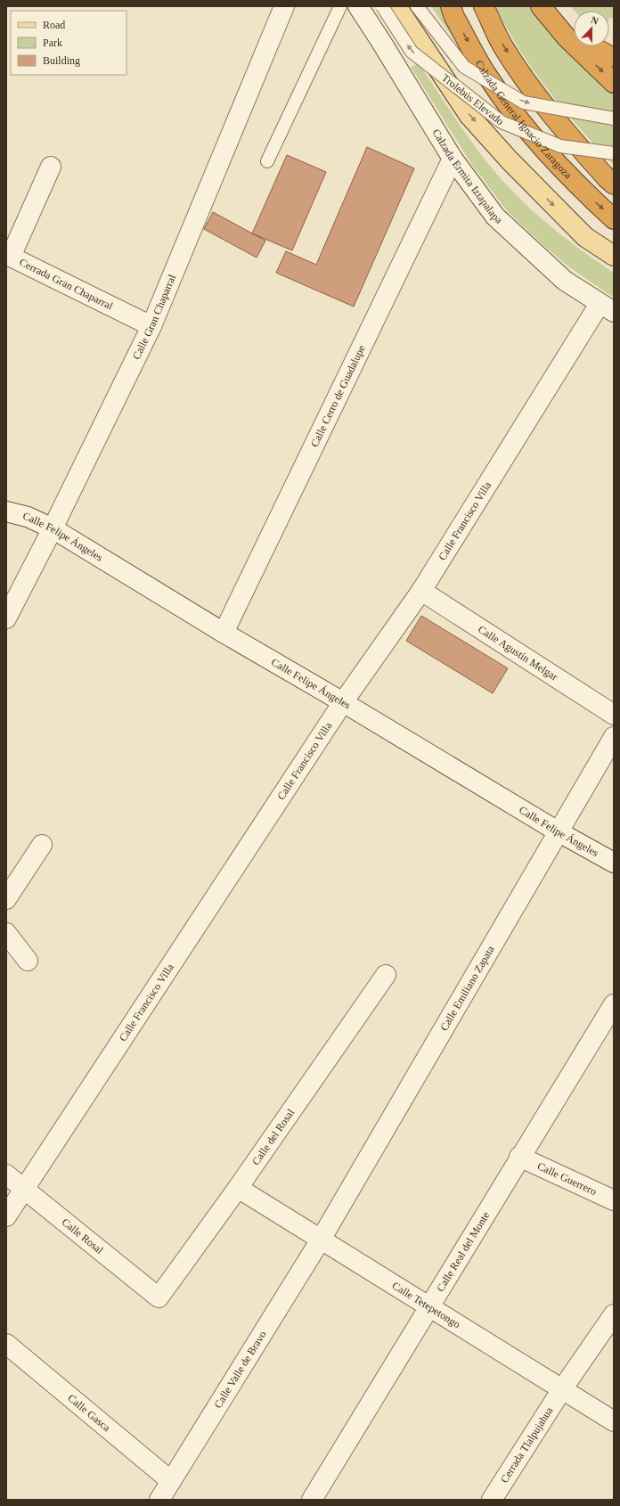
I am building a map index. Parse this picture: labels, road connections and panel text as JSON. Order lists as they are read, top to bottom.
{
  "streets": {
    "highway": ["Calzada General Ignacio Zaragoza"],
    "street": [
      "Calzada Ermita Iztapalapa",
      "Cerrada Gran Chaparral",
      "Calle Gran Chaparral",
      "Calle Cerro de Guadalupe",
      "Calle Francisco Villa",
      "Calle Felipe Ángeles",
      "Calle Agustín Melgar",
      "Calle Emiliano Zapata",
      "Calle del Rosal",
      "Calle Guerrero",
      "Calle Rosal",
      "Calle Real del Monte",
      "Calle Tetepetongo",
      "Calle Valle de Bravo",
      "Calle Gasca",
      "Cerrada Tlalpujahua"
    ],
    "lane": ["Trolebús Elevado"]
  },
  "crossings": [
    ["Calzada Ermita Iztapalapa", "Calle Cerro de Guadalupe"],
    ["Calzada Ermita Iztapalapa", "Calle Francisco Villa"],
    ["Cerrada Gran Chaparral", "Calle Gran Chaparral"],
    ["Calle Gran Chaparral", "Calle Felipe Ángeles"],
    ["Calle Cerro de Guadalupe", "Calle Felipe Ángeles"],
    ["Calle Francisco Villa", "Calle Felipe Ángeles"],
    ["Calle Francisco Villa", "Calle Agustín Melgar"],
    ["Calle Francisco Villa", "Calle Rosal"],
    ["Calle Felipe Ángeles", "Calle Emiliano Zapata"],
    ["Calle Emiliano Zapata", "Calle Tetepetongo"],
    ["Calle Emiliano Zapata", "Calle Valle de Bravo"],
    ["Calle del Rosal", "Calle Rosal"],
    ["Calle del Rosal", "Calle Tetepetongo"],
    ["Calle Guerrero", "Calle Real del Monte"],
    ["Calle Real del Monte", "Calle Tetepetongo"],
    ["Calle Tetepetongo", "Calle Valle de Bravo"],
    ["Calle Tetepetongo", "Cerrada Tlalpujahua"],
    ["Calle Valle de Bravo", "Calle Gasca"]
  ],
  "legend": ["Road", "Park", "Building"],
  "north": "top"
}
